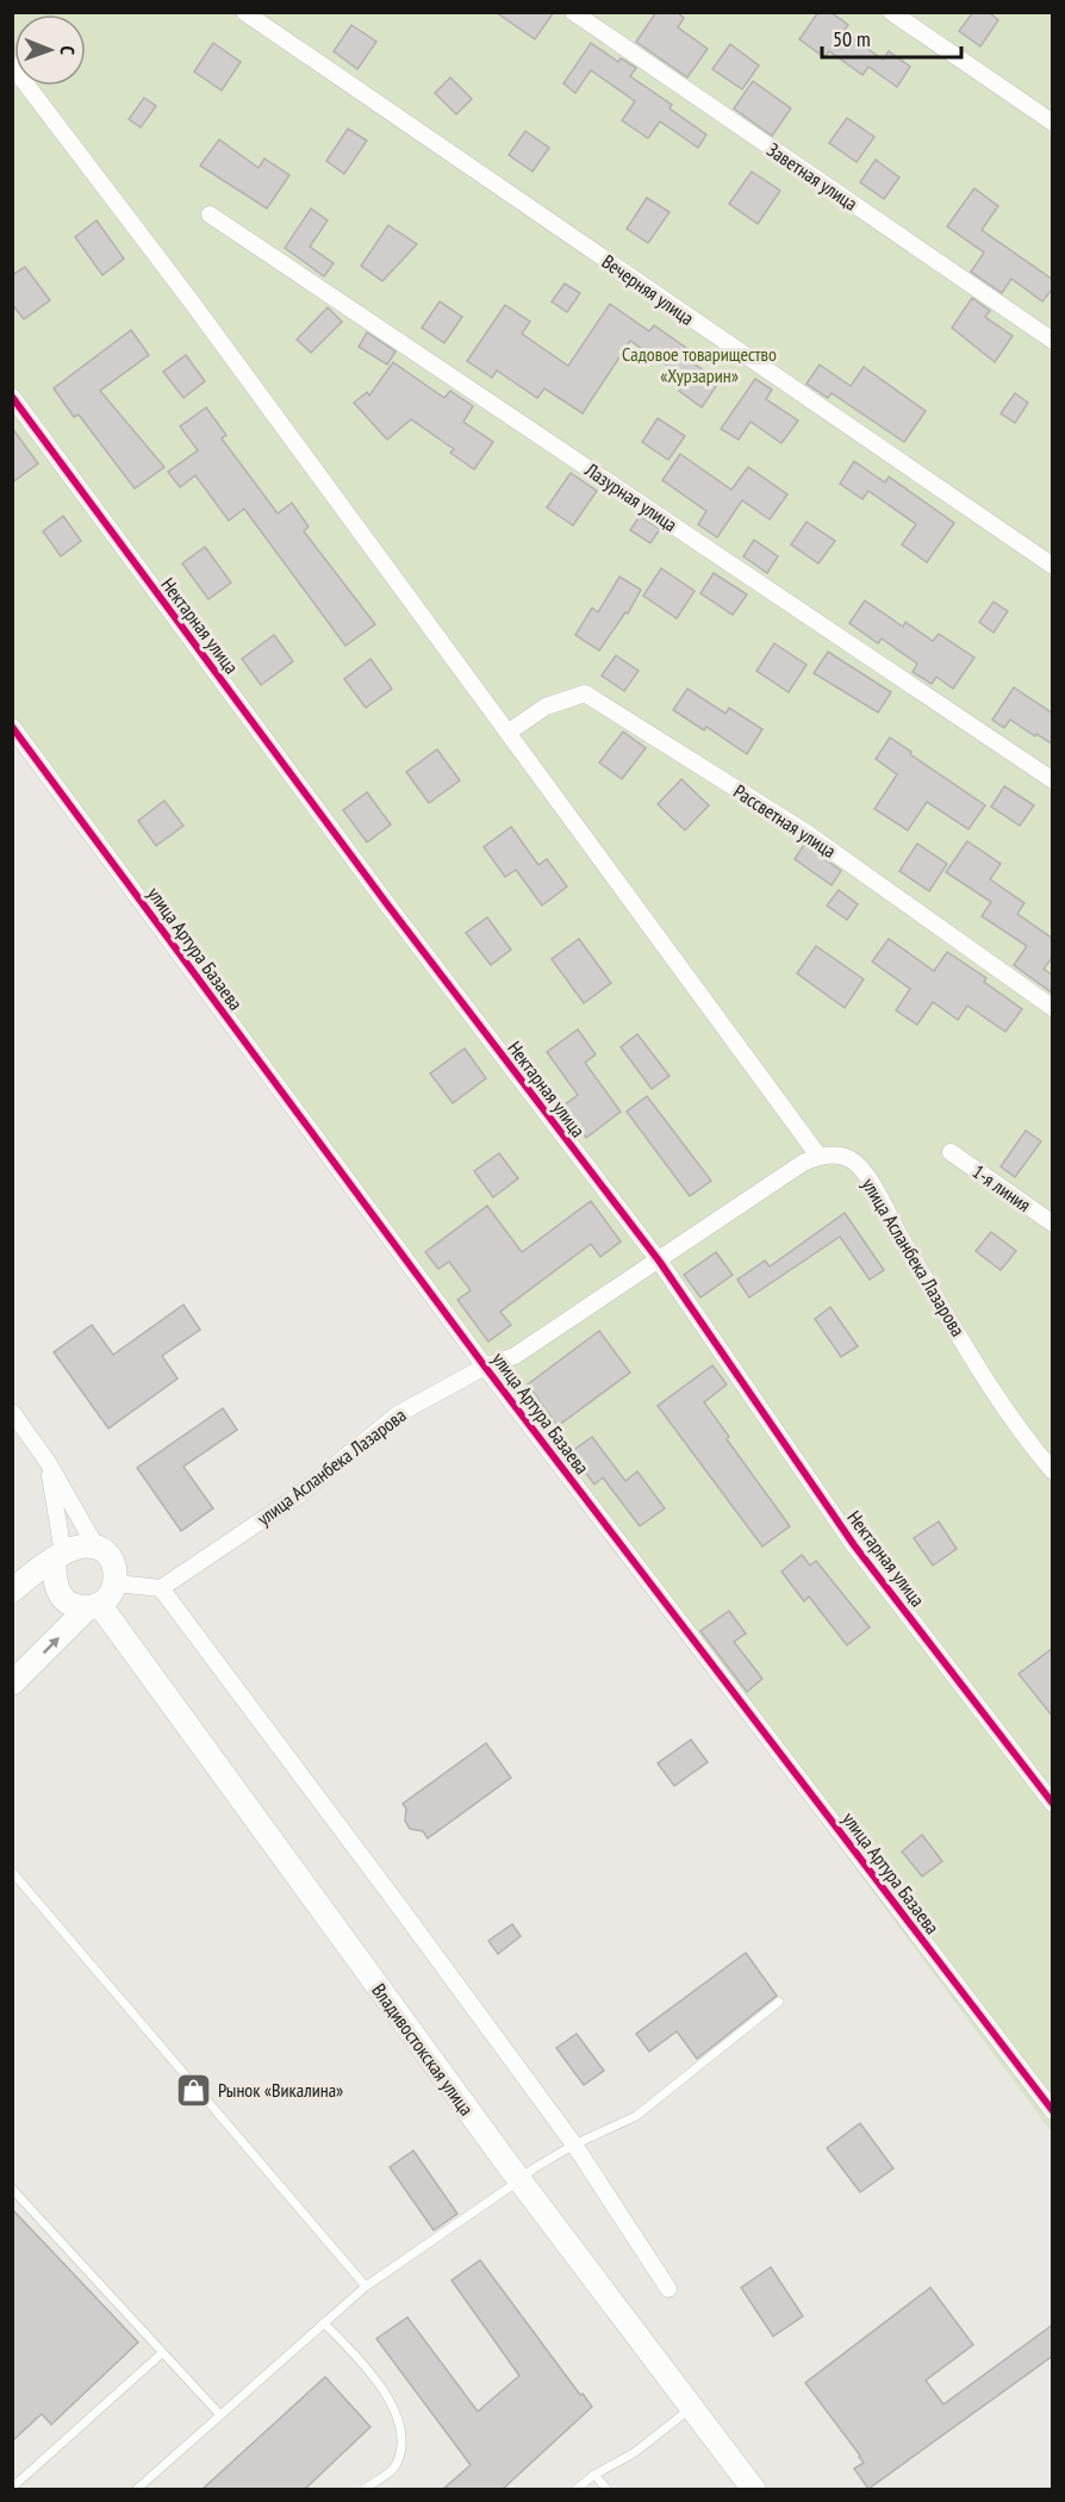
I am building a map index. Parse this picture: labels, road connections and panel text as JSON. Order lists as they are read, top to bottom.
{
  "streets": {
    "main road": ["Владивостокская улица"],
    "street": [
      "Заветная улица",
      "Вечерняя улица",
      "Лазурная улица",
      "Нектарная улица",
      "Рассветная улица",
      "улица Артура Базаева",
      "1-я линия",
      "улица Асланбека Лазарова"
    ]
  },
  "crossings": [
    ["Нектарная улица", "улица Асланбека Лазарова"],
    ["улица Артура Базаева", "улица Асланбека Лазарова"]
  ],
  "parks": ["Садовое товарищество «Хурзарин»"],
  "places": {
    "shop": ["Рынок «Викалина»"]
  },
  "scale_bar": "50 m",
  "north": "right"
}
